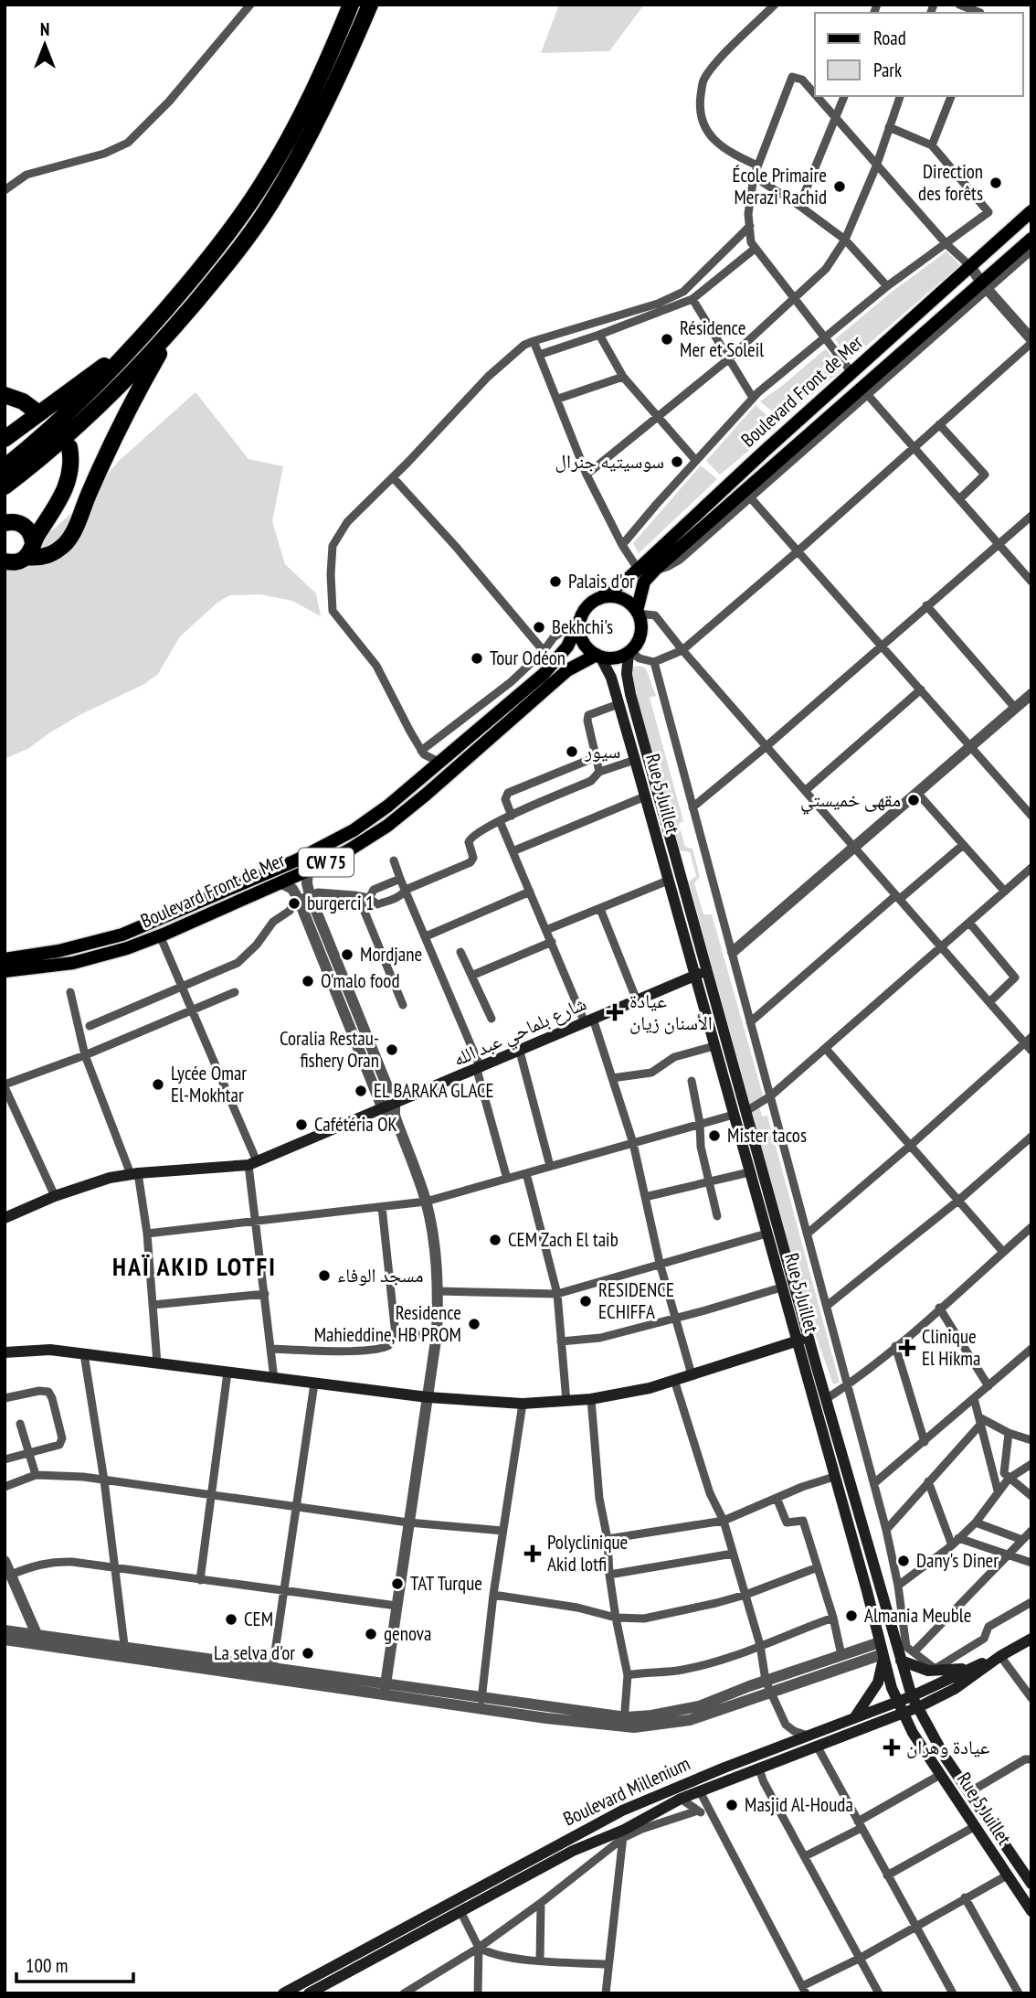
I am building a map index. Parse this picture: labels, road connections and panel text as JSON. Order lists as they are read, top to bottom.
{
  "streets": {
    "main road": [
      "Boulevard Front de Mer",
      "Rue 5 Juillet",
      "CW 75",
      "شارع بلماحي عبد الله",
      "Boulevard Millenium"
    ]
  },
  "crossings": [
    ["Boulevard Front de Mer", "Rue 5 Juillet"],
    ["Boulevard Front de Mer", "CW 75"],
    ["Rue 5 Juillet", "CW 75"],
    ["Rue 5 Juillet", "شارع بلماحي عبد الله"],
    ["Rue 5 Juillet", "Boulevard Millenium"]
  ],
  "districts": ["HAÏ AKID LOTFI"],
  "places": {
    "other": [
      "Direction des forêts",
      "École Primaire Merazi Rachid",
      "Résidence Mer et Soleil",
      "سوسيتيه جنرال",
      "Palais d'or",
      "Bekhchi's",
      "Tour Odéon",
      "سيور",
      "مقهى خميستي",
      "burgerci 1",
      "Mordjane",
      "O'malo food",
      "Coralia Restau- fishery Oran",
      "Lycée Omar El-Mokhtar",
      "EL BARAKA GLACE",
      "Cafétéria OK",
      "Mister tacos",
      "CEM Zach El taib",
      "مسجد الوفاء",
      "RESIDENCE ECHIFFA",
      "Residence Mahieddine, HB PROM",
      "Dany's Diner",
      "TAT Turque",
      "Almania Meuble",
      "CEM",
      "genova",
      "La selva d'or",
      "Masjid Al-Houda"
    ],
    "health": [
      "عيادة الأسنان زيان",
      "Clinique El Hikma",
      "Polyclinique Akid lotfi",
      "عيادة وهران"
    ]
  },
  "legend": ["Road", "Park"],
  "scale_bar": "100 m",
  "north": "top"
}
